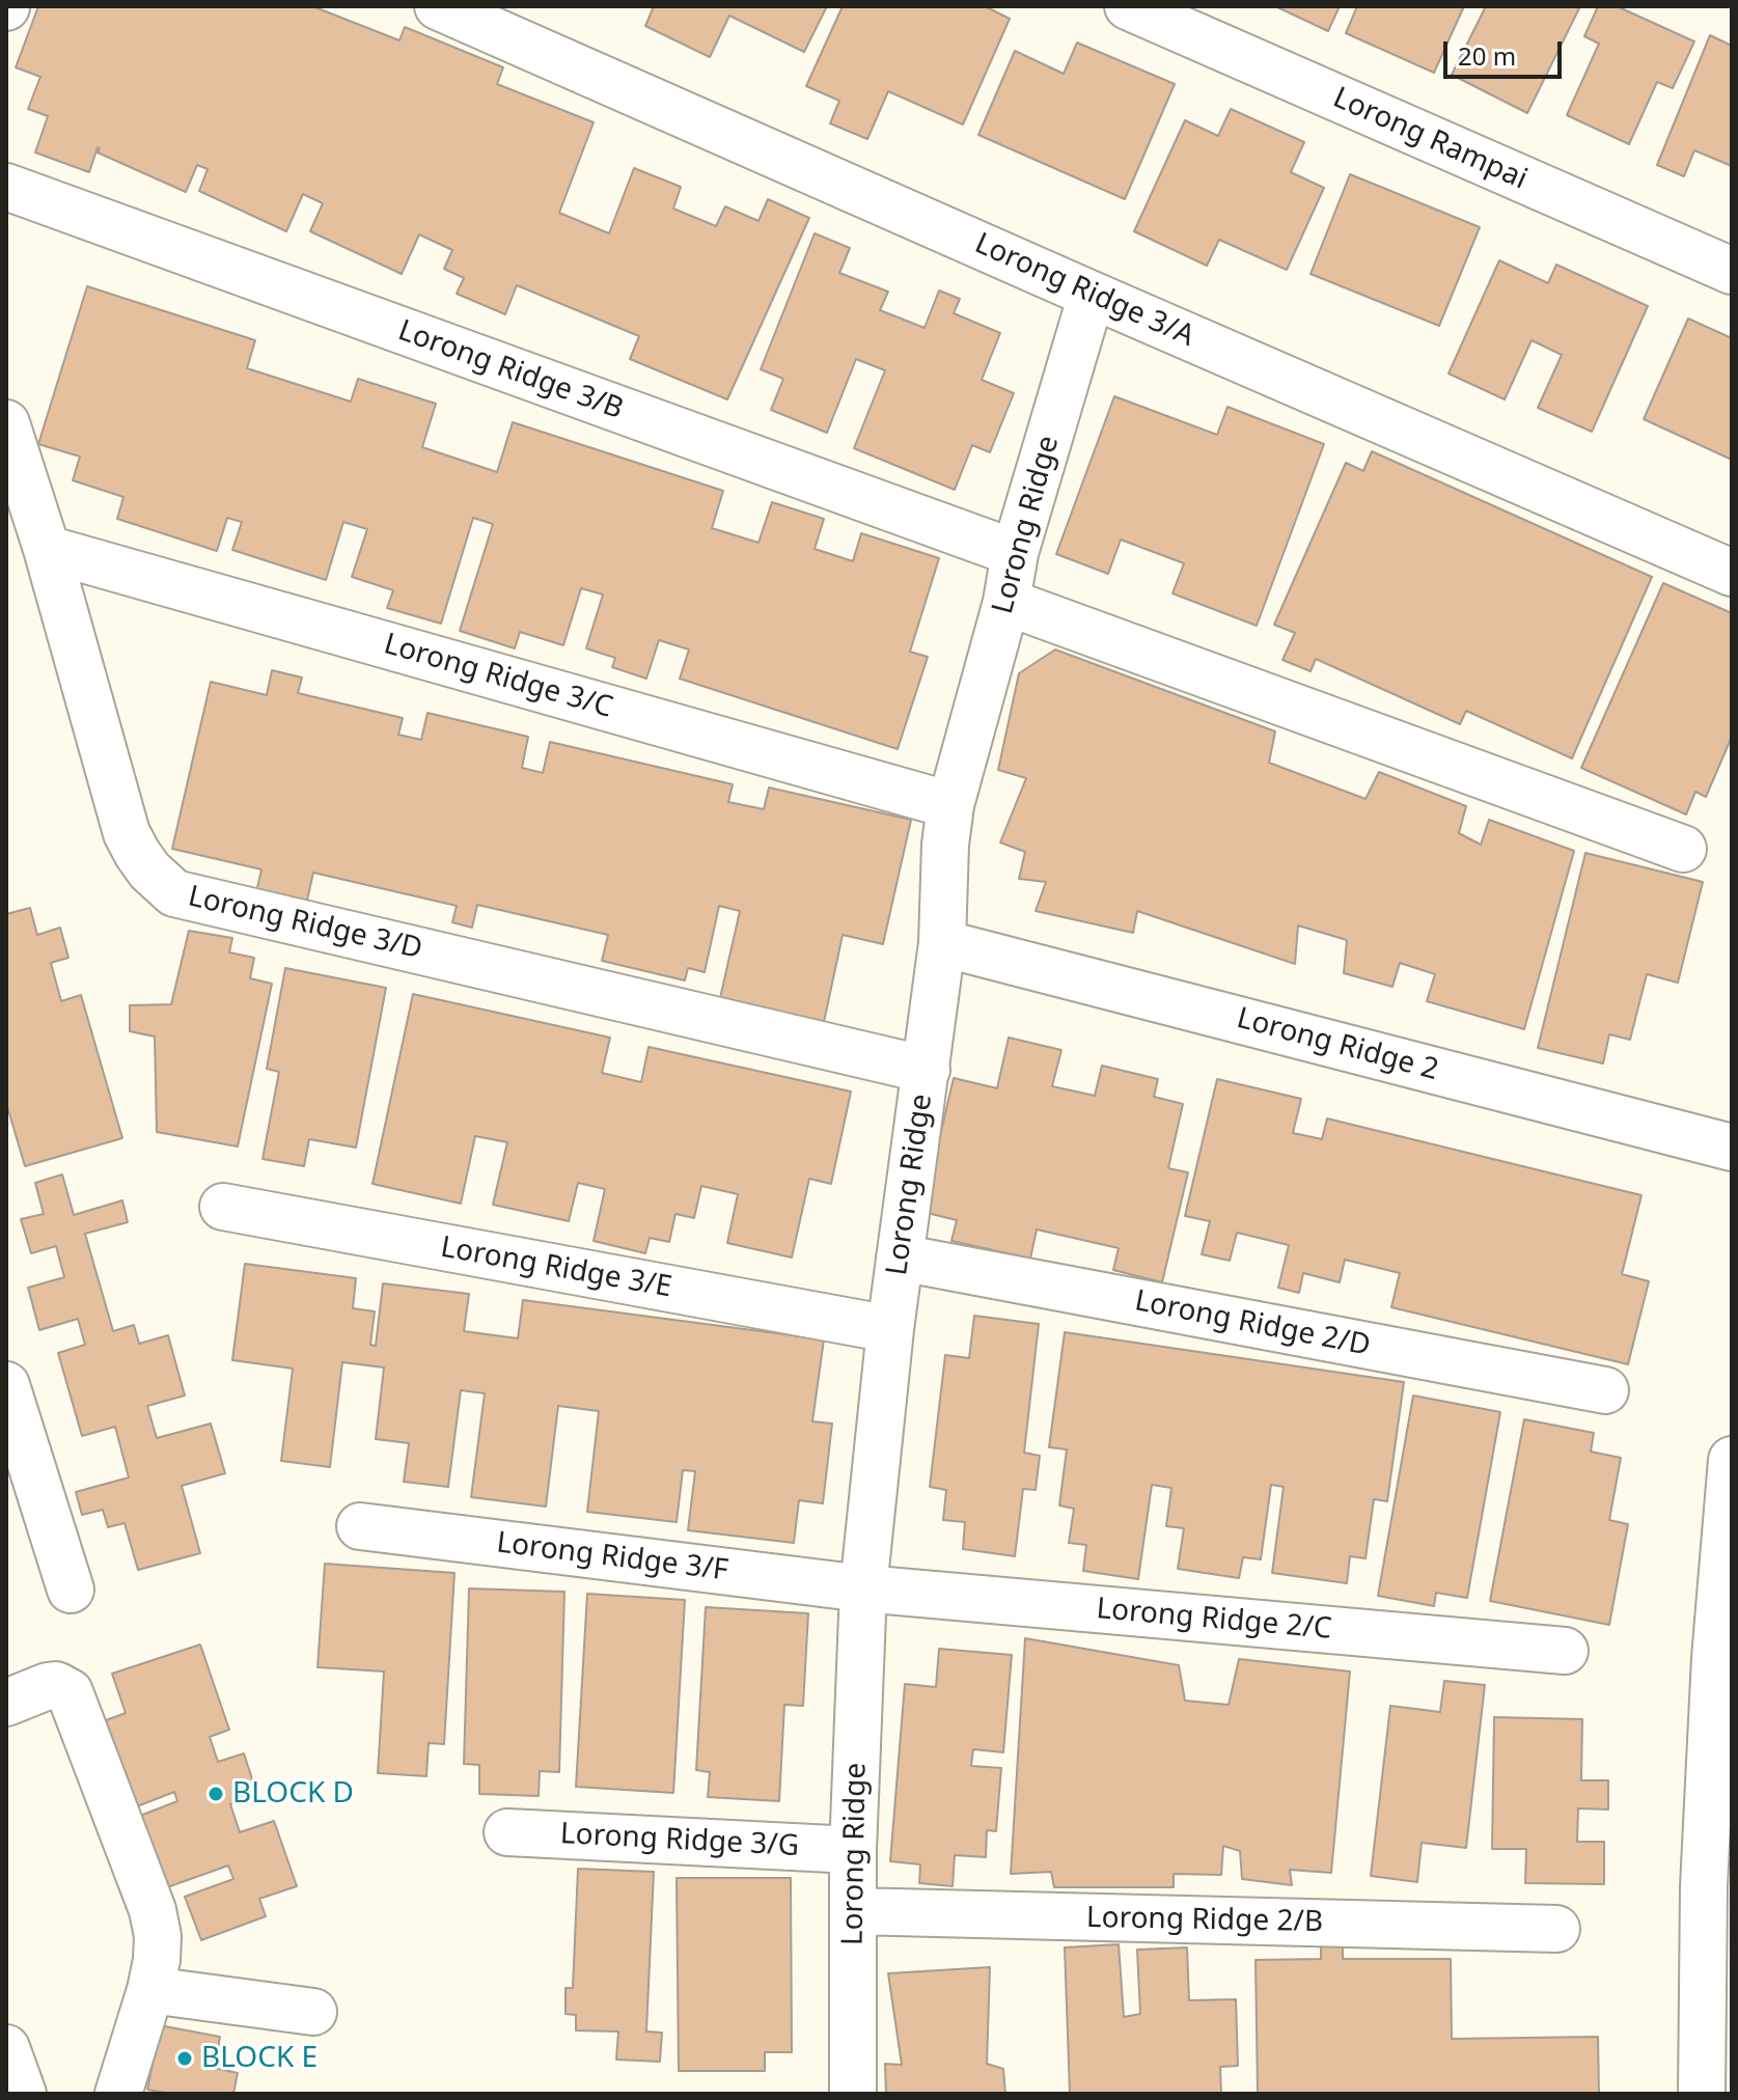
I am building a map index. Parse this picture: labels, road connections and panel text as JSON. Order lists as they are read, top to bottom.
{
  "streets": {
    "street": [
      "Lorong Rampai",
      "Lorong Ridge 3/A",
      "Lorong Ridge 3/B",
      "Lorong Ridge",
      "Lorong Ridge 3/C",
      "Lorong Ridge 3/D",
      "Lorong Ridge 2",
      "Lorong Ridge 3/E",
      "Lorong Ridge 2/D",
      "Lorong Ridge 3/F",
      "Lorong Ridge 2/C",
      "Lorong Ridge 3/G",
      "Lorong Ridge 2/B"
    ]
  },
  "crossings": [
    ["Lorong Ridge 3/A", "Lorong Ridge"],
    ["Lorong Ridge 3/B", "Lorong Ridge"],
    ["Lorong Ridge", "Lorong Ridge 3/C"],
    ["Lorong Ridge", "Lorong Ridge 3/D"],
    ["Lorong Ridge", "Lorong Ridge 2"],
    ["Lorong Ridge", "Lorong Ridge 3/E"],
    ["Lorong Ridge", "Lorong Ridge 2/D"],
    ["Lorong Ridge", "Lorong Ridge 3/F"],
    ["Lorong Ridge", "Lorong Ridge 2/C"],
    ["Lorong Ridge", "Lorong Ridge 3/G"],
    ["Lorong Ridge", "Lorong Ridge 2/B"],
    ["Lorong Ridge 3/C", "Lorong Ridge 3/D"],
    ["Lorong Ridge 3/F", "Lorong Ridge 2/C"]
  ],
  "places": ["BLOCK D", "BLOCK E"],
  "scale_bar": "20 m"
}
